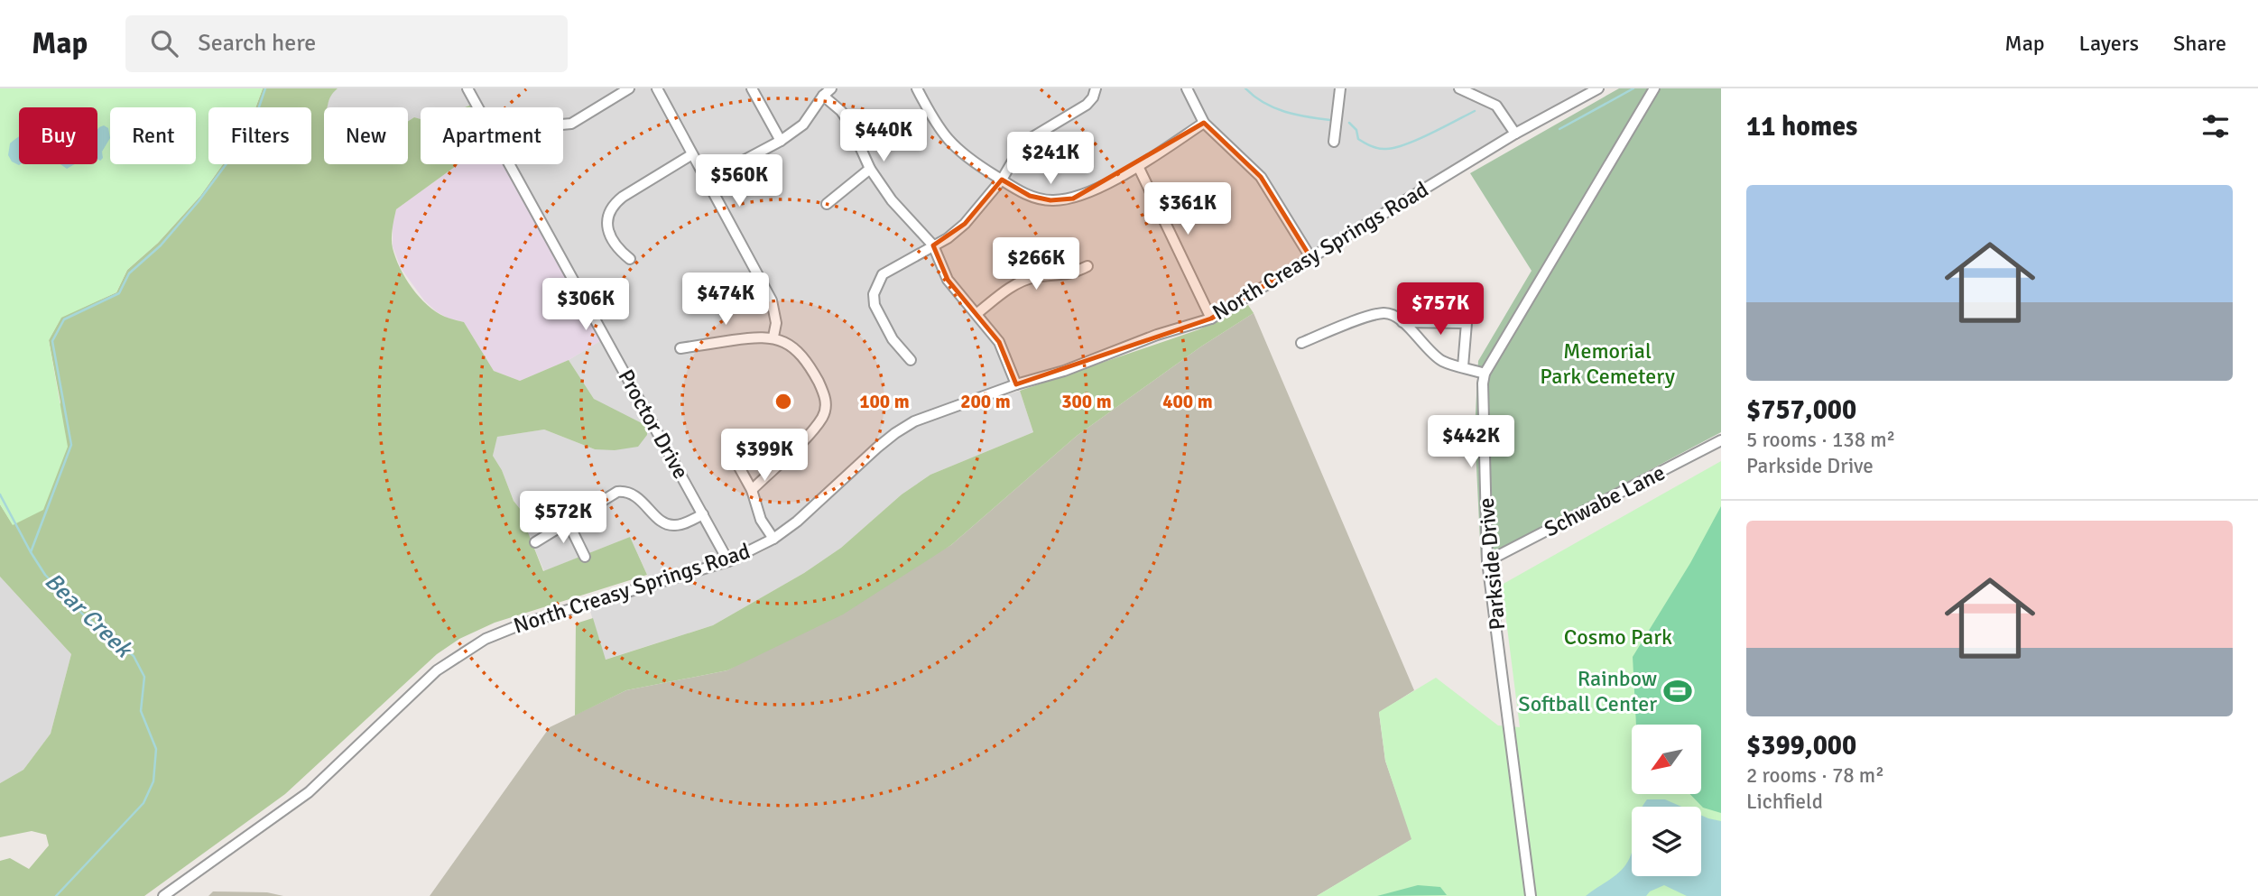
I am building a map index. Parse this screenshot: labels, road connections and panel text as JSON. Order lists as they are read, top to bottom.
{
  "streets": {
    "street": [
      "North Creasy Springs Road",
      "Proctor Drive",
      "Schwabe Lane",
      "Parkside Drive"
    ]
  },
  "crossings": [
    ["North Creasy Springs Road", "Proctor Drive"],
    ["Schwabe Lane", "Parkside Drive"]
  ],
  "water": ["Bear Creek"],
  "parks": ["Memorial Park Cemetery", "Cosmo Park"],
  "places": {
    "sports": ["Rainbow Softball Center"]
  },
  "north": "bottom left",
  "page": {
    "header": "Map",
    "search": "Search here",
    "nav": ["Map", "Layers", "Share"],
    "heading": "11 homes",
    "chip": [
      "Buy",
      "Rent",
      "Filters",
      "New",
      "Apartment"
    ],
    "price": [
      "$440K",
      "$241K",
      "$560K",
      "$361K",
      "$266K",
      "$474K",
      "$306K",
      "$757K",
      "$442K",
      "$399K",
      "$572K"
    ],
    "list": [
      {
        "name": "$757,000",
        "note": "5 rooms · 138 m² · Parkside Drive"
      },
      {
        "name": "$399,000",
        "note": "2 rooms · 78 m² · Lichfield"
      }
    ]
  },
  "rings": [
    "100 m",
    "200 m",
    "300 m",
    "400 m"
  ]
}
